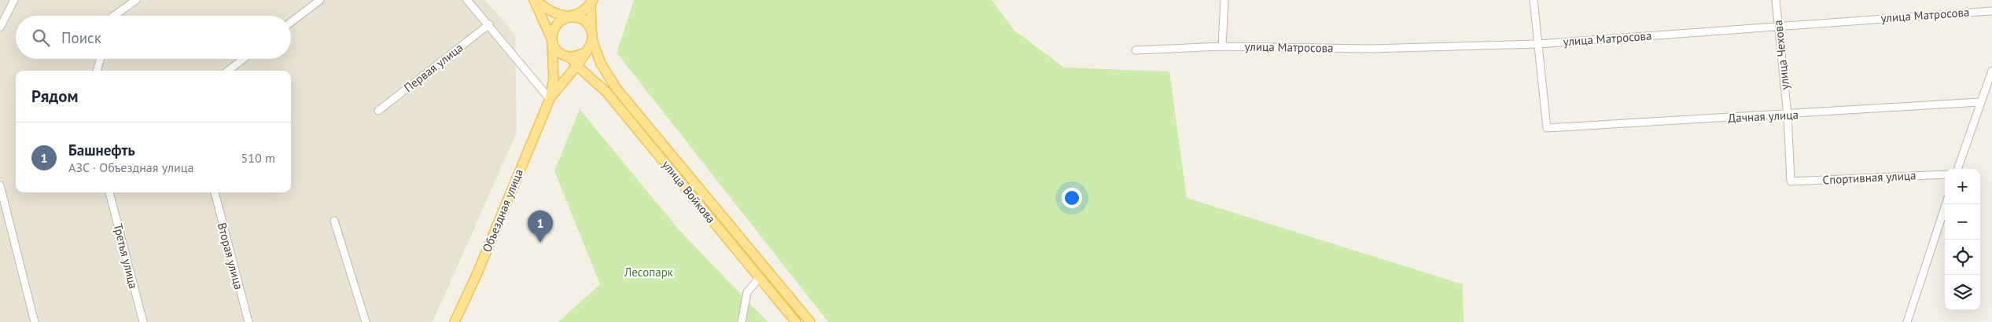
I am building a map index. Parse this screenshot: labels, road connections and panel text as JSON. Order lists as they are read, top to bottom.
{
  "streets": {
    "main road": ["улица Войкова", "Объездная улица"],
    "street": [
      "улица Матросова",
      "улица Чехова",
      "Первая улица",
      "Дачная улица",
      "Спортивная улица",
      "Третья улица",
      "Вторая улица"
    ]
  },
  "crossings": [
    ["улица Матросова", "улица Чехова"],
    ["улица Матросова", "Дачная улица"],
    ["улица Чехова", "Дачная улица"],
    ["улица Чехова", "Спортивная улица"]
  ],
  "parks": ["Лесопарк"],
  "page": {
    "search": "Поиск",
    "heading": "Рядом",
    "list": [
      {
        "mark": "1",
        "name": "Башнефть",
        "note": "АЗС · Объездная улица",
        "value": "510 m"
      }
    ],
    "map_buttons": ["+", "−"],
    "pins": "1"
  }
}
